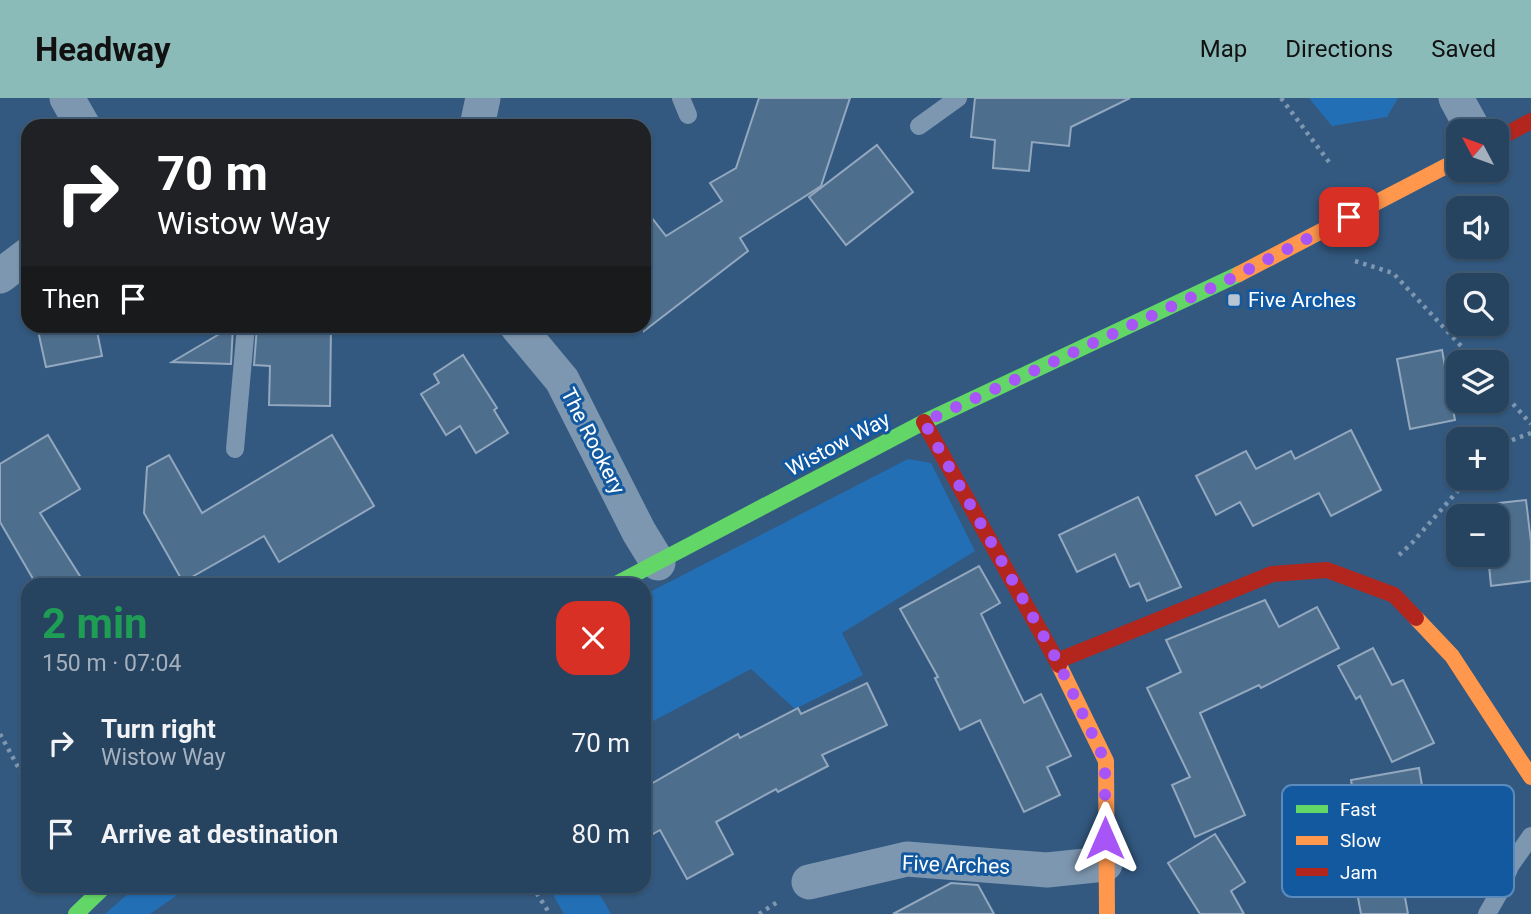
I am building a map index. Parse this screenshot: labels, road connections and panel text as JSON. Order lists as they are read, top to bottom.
{
  "streets": {
    "street": ["The Rookery", "Wistow Way", "Five Arches"]
  },
  "crossings": [
    ["The Rookery", "Wistow Way"]
  ],
  "places": {
    "transit": ["Five Arches"]
  },
  "legend": ["Fast", "Slow", "Jam"],
  "north": "top left",
  "page": {
    "header": "Headway",
    "nav": ["Map", "Directions", "Saved"],
    "map_buttons": ["+", "−"],
    "turn": ["70 m", "Wistow Way"],
    "then": "Then",
    "heading": ["2 min", "150 m · 07:04"],
    "list": [
      {
        "name": "Turn right",
        "note": "Wistow Way",
        "value": "70 m"
      },
      {
        "name": "Arrive at destination",
        "value": "80 m"
      }
    ]
  }
}
